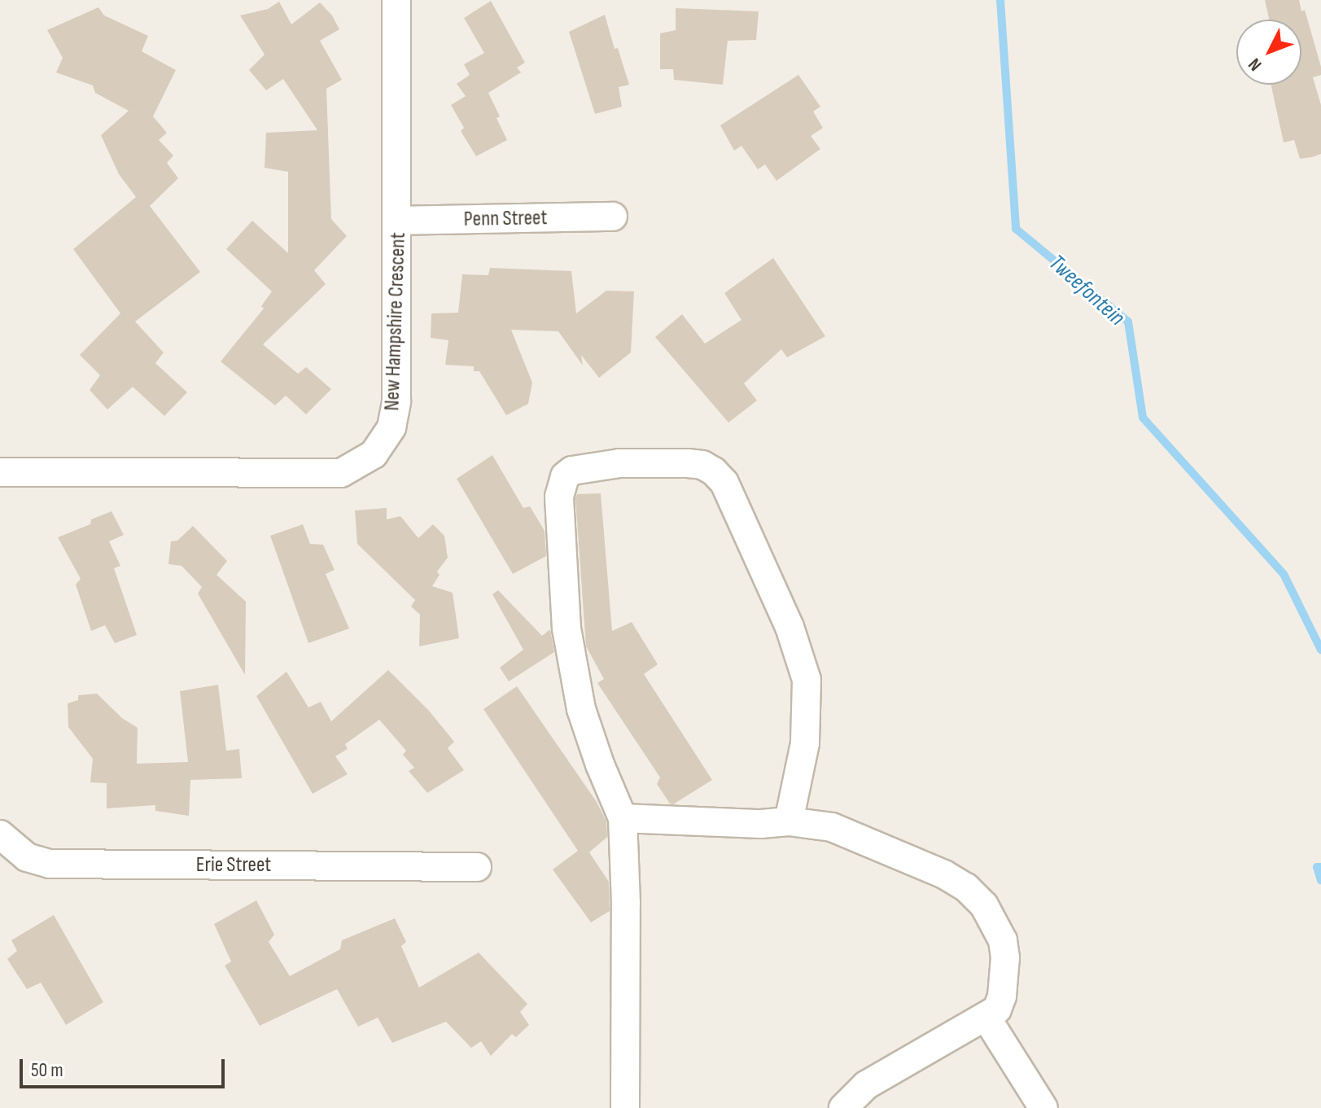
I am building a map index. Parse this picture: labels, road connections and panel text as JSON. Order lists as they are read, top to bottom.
{
  "streets": {
    "street": ["Penn Street", "New Hampshire Crescent", "Erie Street"]
  },
  "crossings": [
    ["Penn Street", "New Hampshire Crescent"]
  ],
  "water": ["Tweefontein"],
  "scale_bar": "50 m",
  "north": "bottom left"
}
